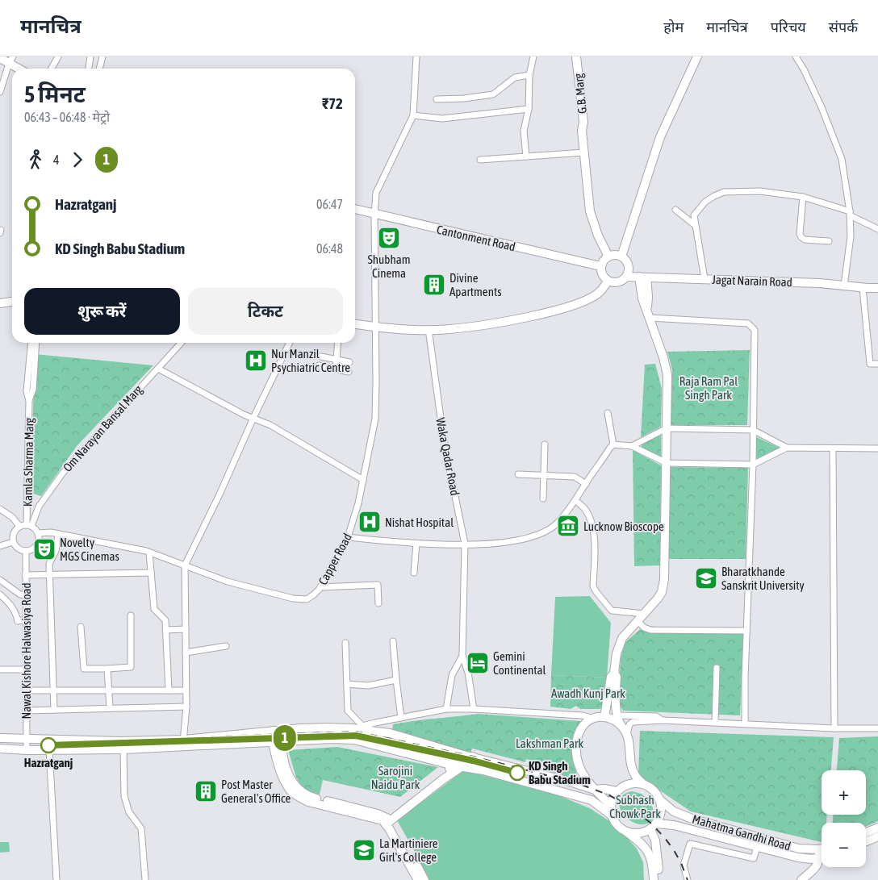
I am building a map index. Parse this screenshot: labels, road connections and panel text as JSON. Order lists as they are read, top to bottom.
{
  "streets": {
    "street": [
      "G.B. Marg",
      "Cantonment Road",
      "Jagat Narain Road",
      "Om Narayan Bansal Marg",
      "Waka Qadar Road",
      "Kamla Sharma Marg",
      "Capper Road",
      "Nawal Kishore Halwasiya Road",
      "Mahatma Gandhi Road"
    ]
  },
  "crossings": [
    ["Cantonment Road", "Jagat Narain Road"],
    ["Cantonment Road", "Capper Road"],
    ["Om Narayan Bansal Marg", "Kamla Sharma Marg"],
    ["Om Narayan Bansal Marg", "Capper Road"],
    ["Om Narayan Bansal Marg", "Nawal Kishore Halwasiya Road"],
    ["Kamla Sharma Marg", "Capper Road"],
    ["Kamla Sharma Marg", "Nawal Kishore Halwasiya Road"],
    ["Capper Road", "Nawal Kishore Halwasiya Road"]
  ],
  "parks": [
    "Raja Ram Pal Singh Park",
    "Awadh Kunj Park",
    "Lakshman Park",
    "Sarojini Naidu Park",
    "Subhash Chowk Park"
  ],
  "places": {
    "theatre": ["Shubham Cinema", "Novelty MGS Cinemas"],
    "building": ["Divine Apartments", "Post Master General's Office"],
    "hospital": ["Nur Manzil Psychiatric Centre", "Nishat Hospital"],
    "museum": ["Lucknow Bioscope"],
    "school or university": ["Bharatkhande Sanskrit University", "La Martiniere Girl's College"],
    "hotel": ["Gemini Continental"],
    "other": ["Hazratganj", "KD Singh Babu Stadium"]
  },
  "lines": ["metro line 1"],
  "page": {
    "header": "मानचित्र",
    "nav": [
      "होम",
      "मानचित्र",
      "परिचय",
      "संपर्क"
    ],
    "on_map": "1",
    "heading": ["5 मिनट", "06:43 – 06:48 · मेट्रो", "₹72"],
    "legs": ["4", "1"],
    "list": [
      {
        "name": "Hazratganj",
        "value": "06:47"
      },
      {
        "name": "KD Singh Babu Stadium",
        "value": "06:48"
      }
    ],
    "buttons": ["शुरू करें", "टिकट"],
    "map_buttons": ["+", "−"]
  }
}
